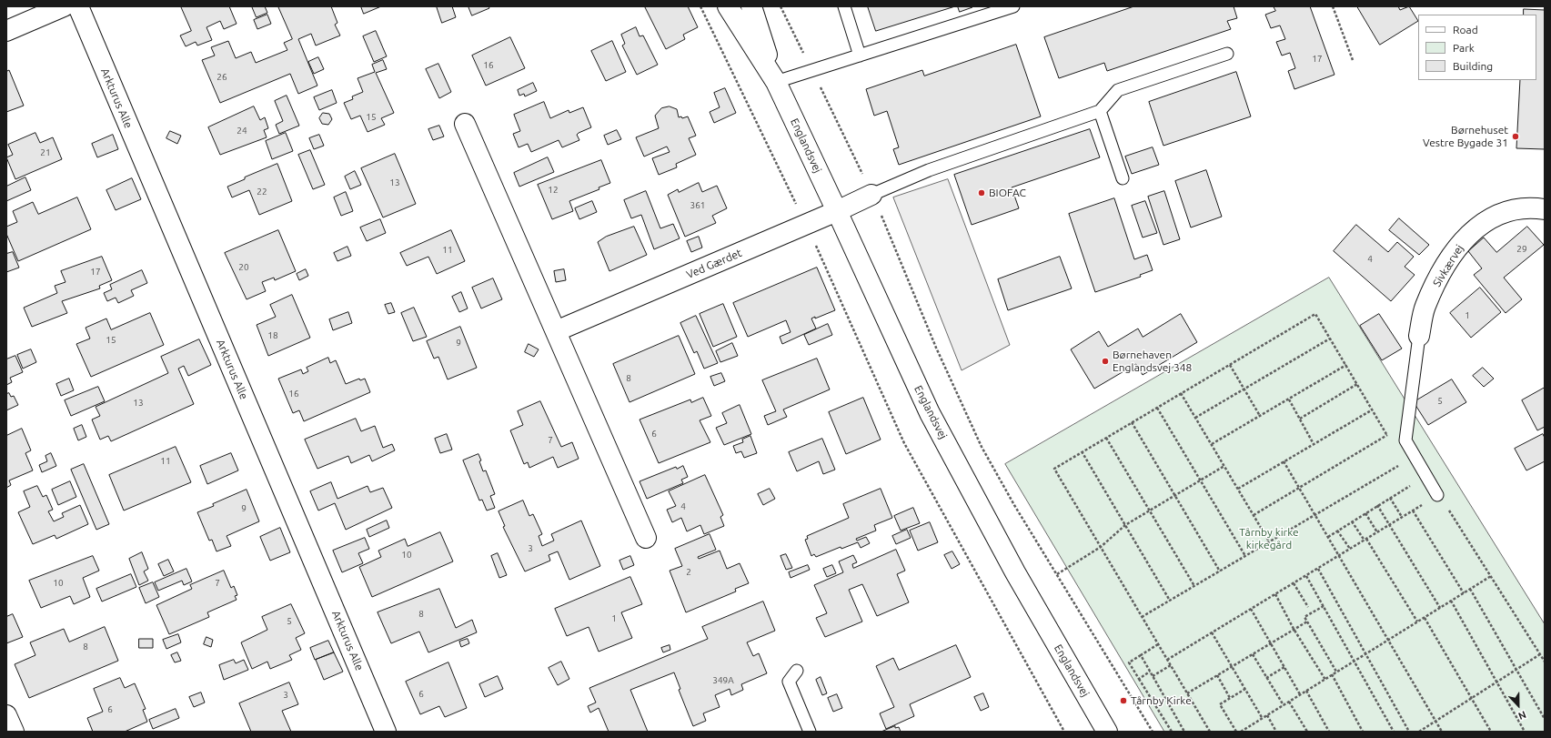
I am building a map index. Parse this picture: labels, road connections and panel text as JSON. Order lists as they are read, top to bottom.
{
  "streets": {
    "street": [
      "Arkturus Alle",
      "Englandsvej",
      "Ved Gærdet",
      "Sivkærvej"
    ]
  },
  "crossings": [
    ["Englandsvej", "Ved Gærdet"]
  ],
  "parks": ["Tårnby kirke kirkegård"],
  "places": [
    "Børnehuset Vestre Bygade 31",
    "BIOFAC",
    "Børnehaven Englandsvej 348",
    "Tårnby Kirke"
  ],
  "house_numbers": [
    "17",
    "16",
    "26",
    "15",
    "24",
    "21",
    "13",
    "12",
    "22",
    "361",
    "29",
    "11",
    "4",
    "20",
    "17",
    "1",
    "18",
    "15",
    "9",
    "8",
    "16",
    "5",
    "13",
    "6",
    "7",
    "11",
    "4",
    "9",
    "3",
    "10",
    "2",
    "10",
    "7",
    "8",
    "1",
    "5",
    "8",
    "349A",
    "6",
    "3",
    "6"
  ],
  "legend": ["Road", "Park", "Building"],
  "north": "bottom"
}
